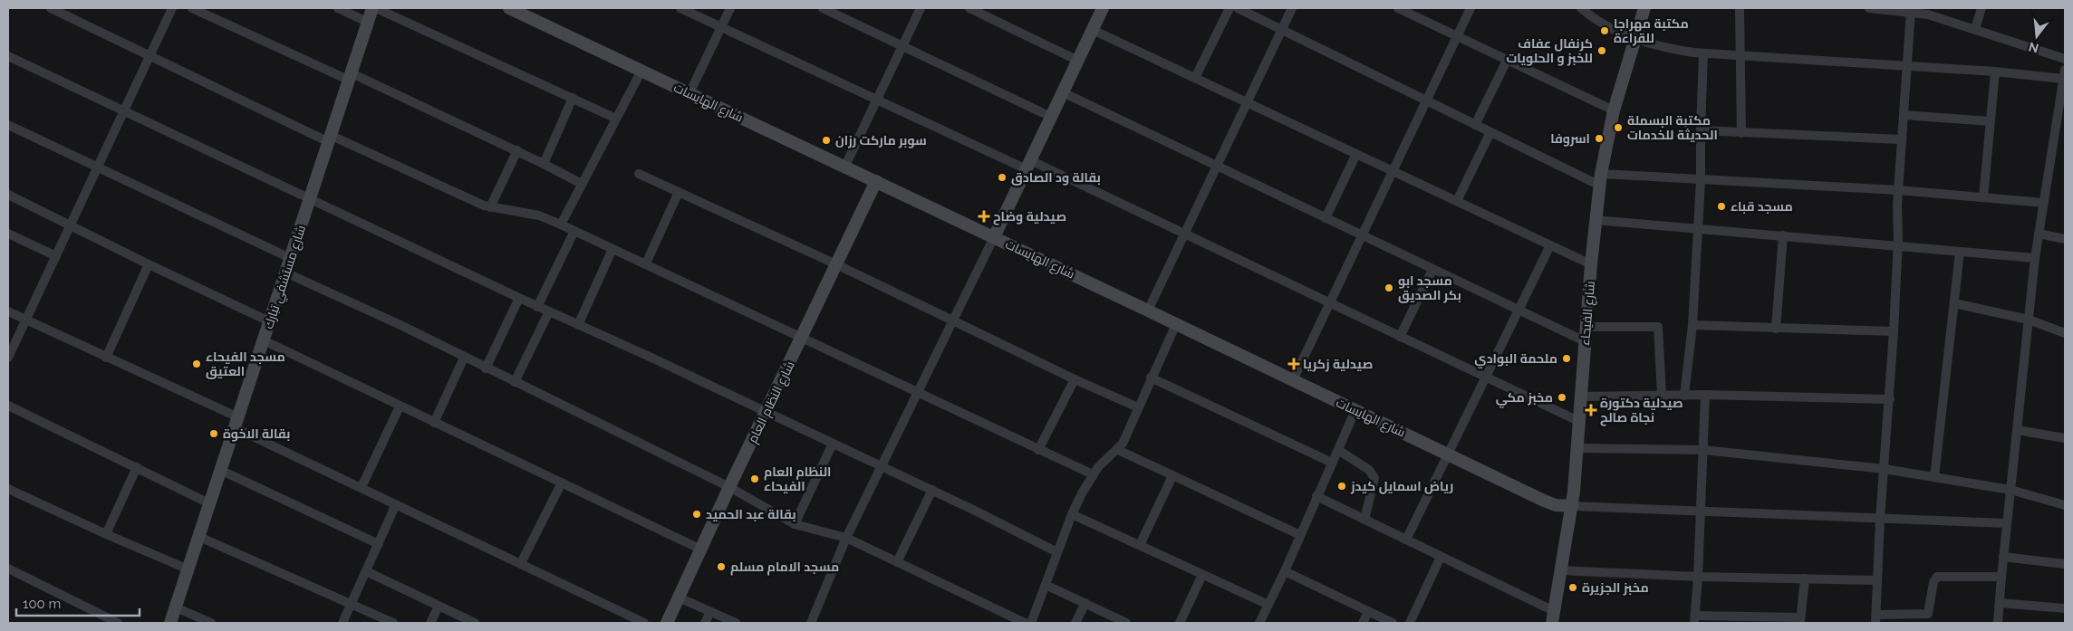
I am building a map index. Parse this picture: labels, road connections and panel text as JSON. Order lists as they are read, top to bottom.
{
  "streets": {
    "street": [
      "شارع الهايسات",
      "شارع مستشفي تبارك",
      "شارع الفيحاء",
      "شارع النظام العام"
    ]
  },
  "crossings": [
    ["شارع الهايسات", "شارع الفيحاء"],
    ["شارع الهايسات", "شارع النظام العام"]
  ],
  "places": {
    "other": [
      "مكتبة مهراجا للقراءة",
      "كرنفال عفاف للخبز و الحلويات",
      "مكتبة البسملة الحديثة للخدمات",
      "اسروفا",
      "سوبر ماركت رزان",
      "بقالة ود الصادق",
      "مسجد قباء",
      "مسجد ابو بكر الصديق",
      "ملحمة البوادي",
      "مسجد الفيحاء العتيق",
      "مخبز مكي",
      "بقالة الاخوة",
      "النظام العام الفيحاء",
      "رياض اسمايل كيدز",
      "بقالة عبد الحميد",
      "مسجد الامام مسلم",
      "مخبز الجزيرة"
    ],
    "health": ["صيدلية وضاح", "صيدلية زكريا", "صيدلية دكتورة نجاة صالح"]
  },
  "scale_bar": "100 m",
  "north": "bottom"
}
